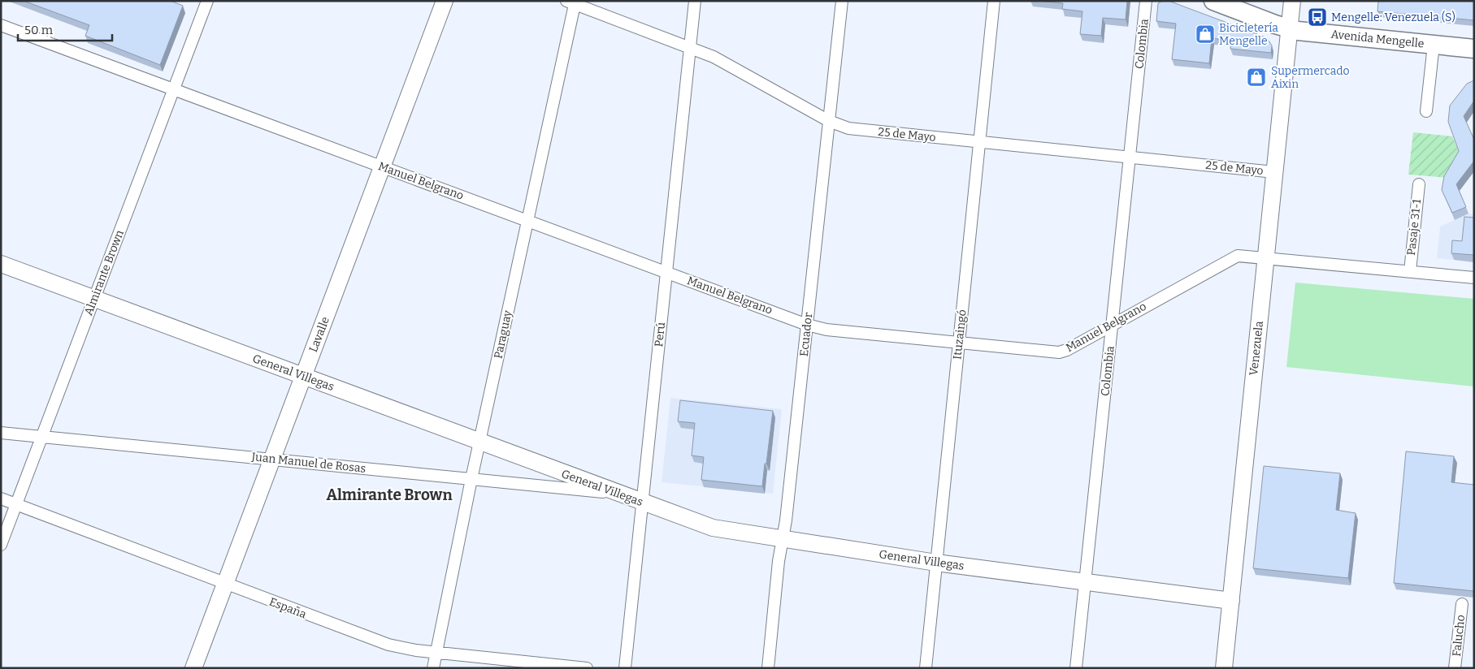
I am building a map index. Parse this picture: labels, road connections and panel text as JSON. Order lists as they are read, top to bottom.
{
  "streets": {
    "main road": ["Avenida Mengelle"],
    "street": [
      "Colombia",
      "25 de Mayo",
      "Manuel Belgrano",
      "Pasaje 31-1",
      "Almirante Brown",
      "Lavalle",
      "Paraguay",
      "Perú",
      "Ecuador",
      "Ituzaingó",
      "Venezuela",
      "General Villegas",
      "Juan Manuel de Rosas",
      "España",
      "Falucho"
    ]
  },
  "crossings": [
    ["Avenida Mengelle", "Venezuela"],
    ["Colombia", "25 de Mayo"],
    ["Colombia", "Manuel Belgrano"],
    ["Colombia", "General Villegas"],
    ["25 de Mayo", "Paraguay"],
    ["25 de Mayo", "Perú"],
    ["25 de Mayo", "Ecuador"],
    ["25 de Mayo", "Ituzaingó"],
    ["25 de Mayo", "Venezuela"],
    ["Manuel Belgrano", "Pasaje 31-1"],
    ["Manuel Belgrano", "Almirante Brown"],
    ["Manuel Belgrano", "Lavalle"],
    ["Manuel Belgrano", "Paraguay"],
    ["Manuel Belgrano", "Perú"],
    ["Manuel Belgrano", "Ecuador"],
    ["Manuel Belgrano", "Ituzaingó"],
    ["Manuel Belgrano", "Venezuela"],
    ["Almirante Brown", "General Villegas"],
    ["Almirante Brown", "Juan Manuel de Rosas"],
    ["Almirante Brown", "España"],
    ["Lavalle", "General Villegas"],
    ["Lavalle", "Juan Manuel de Rosas"],
    ["Lavalle", "España"],
    ["Paraguay", "General Villegas"],
    ["Paraguay", "Juan Manuel de Rosas"],
    ["Paraguay", "España"],
    ["Perú", "General Villegas"],
    ["Ecuador", "General Villegas"],
    ["Ituzaingó", "General Villegas"],
    ["Venezuela", "General Villegas"],
    ["General Villegas", "Juan Manuel de Rosas"]
  ],
  "districts": ["Almirante Brown"],
  "places": {
    "bus stop": ["Mengelle: Venezuela (S)"],
    "shop": ["Bicicletería Mengelle", "Supermercado Aixin"]
  },
  "scale_bar": "50 m"
}
